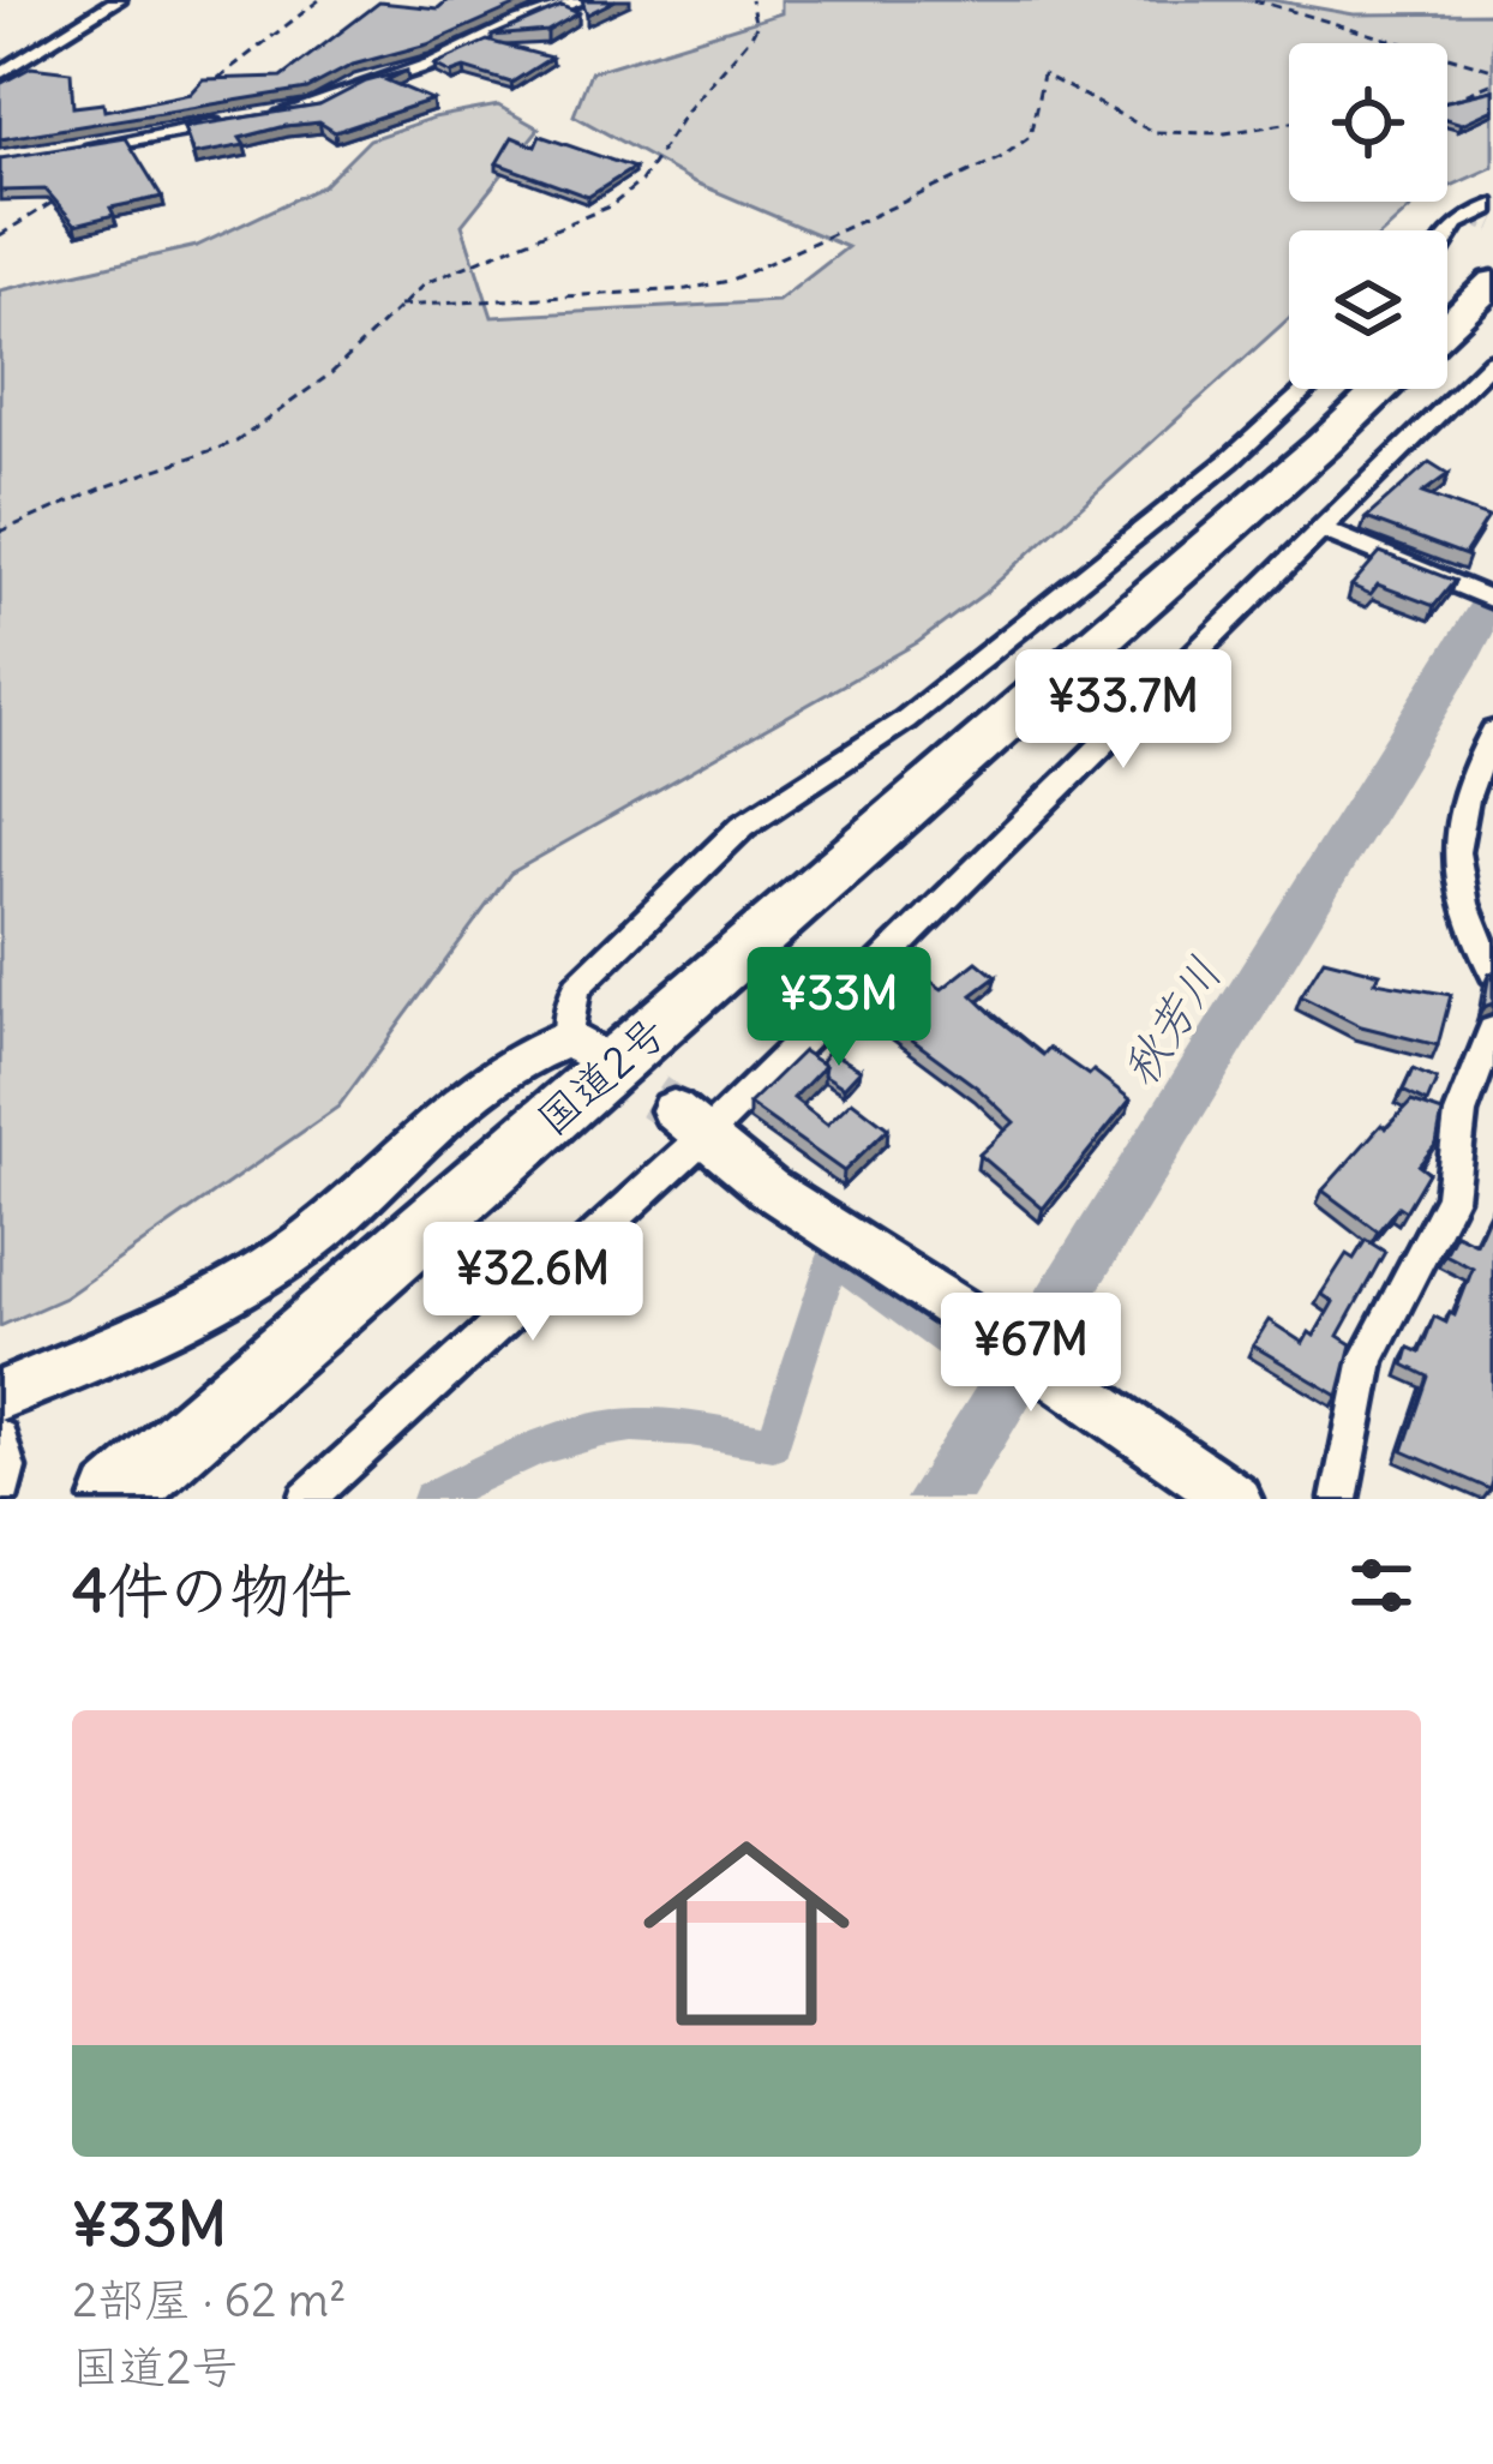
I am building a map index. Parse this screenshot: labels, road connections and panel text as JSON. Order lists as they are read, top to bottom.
{
  "streets": {
    "highway": ["国道2号"]
  },
  "water": ["秋芳川"],
  "page": {
    "price": [
      "¥33.7M",
      "¥33M",
      "¥32.6M",
      "¥67M"
    ],
    "heading": "4件の物件",
    "list": [
      {
        "name": "¥33M",
        "note": "2部屋 · 62 m² · 国道2号"
      }
    ]
  }
}
